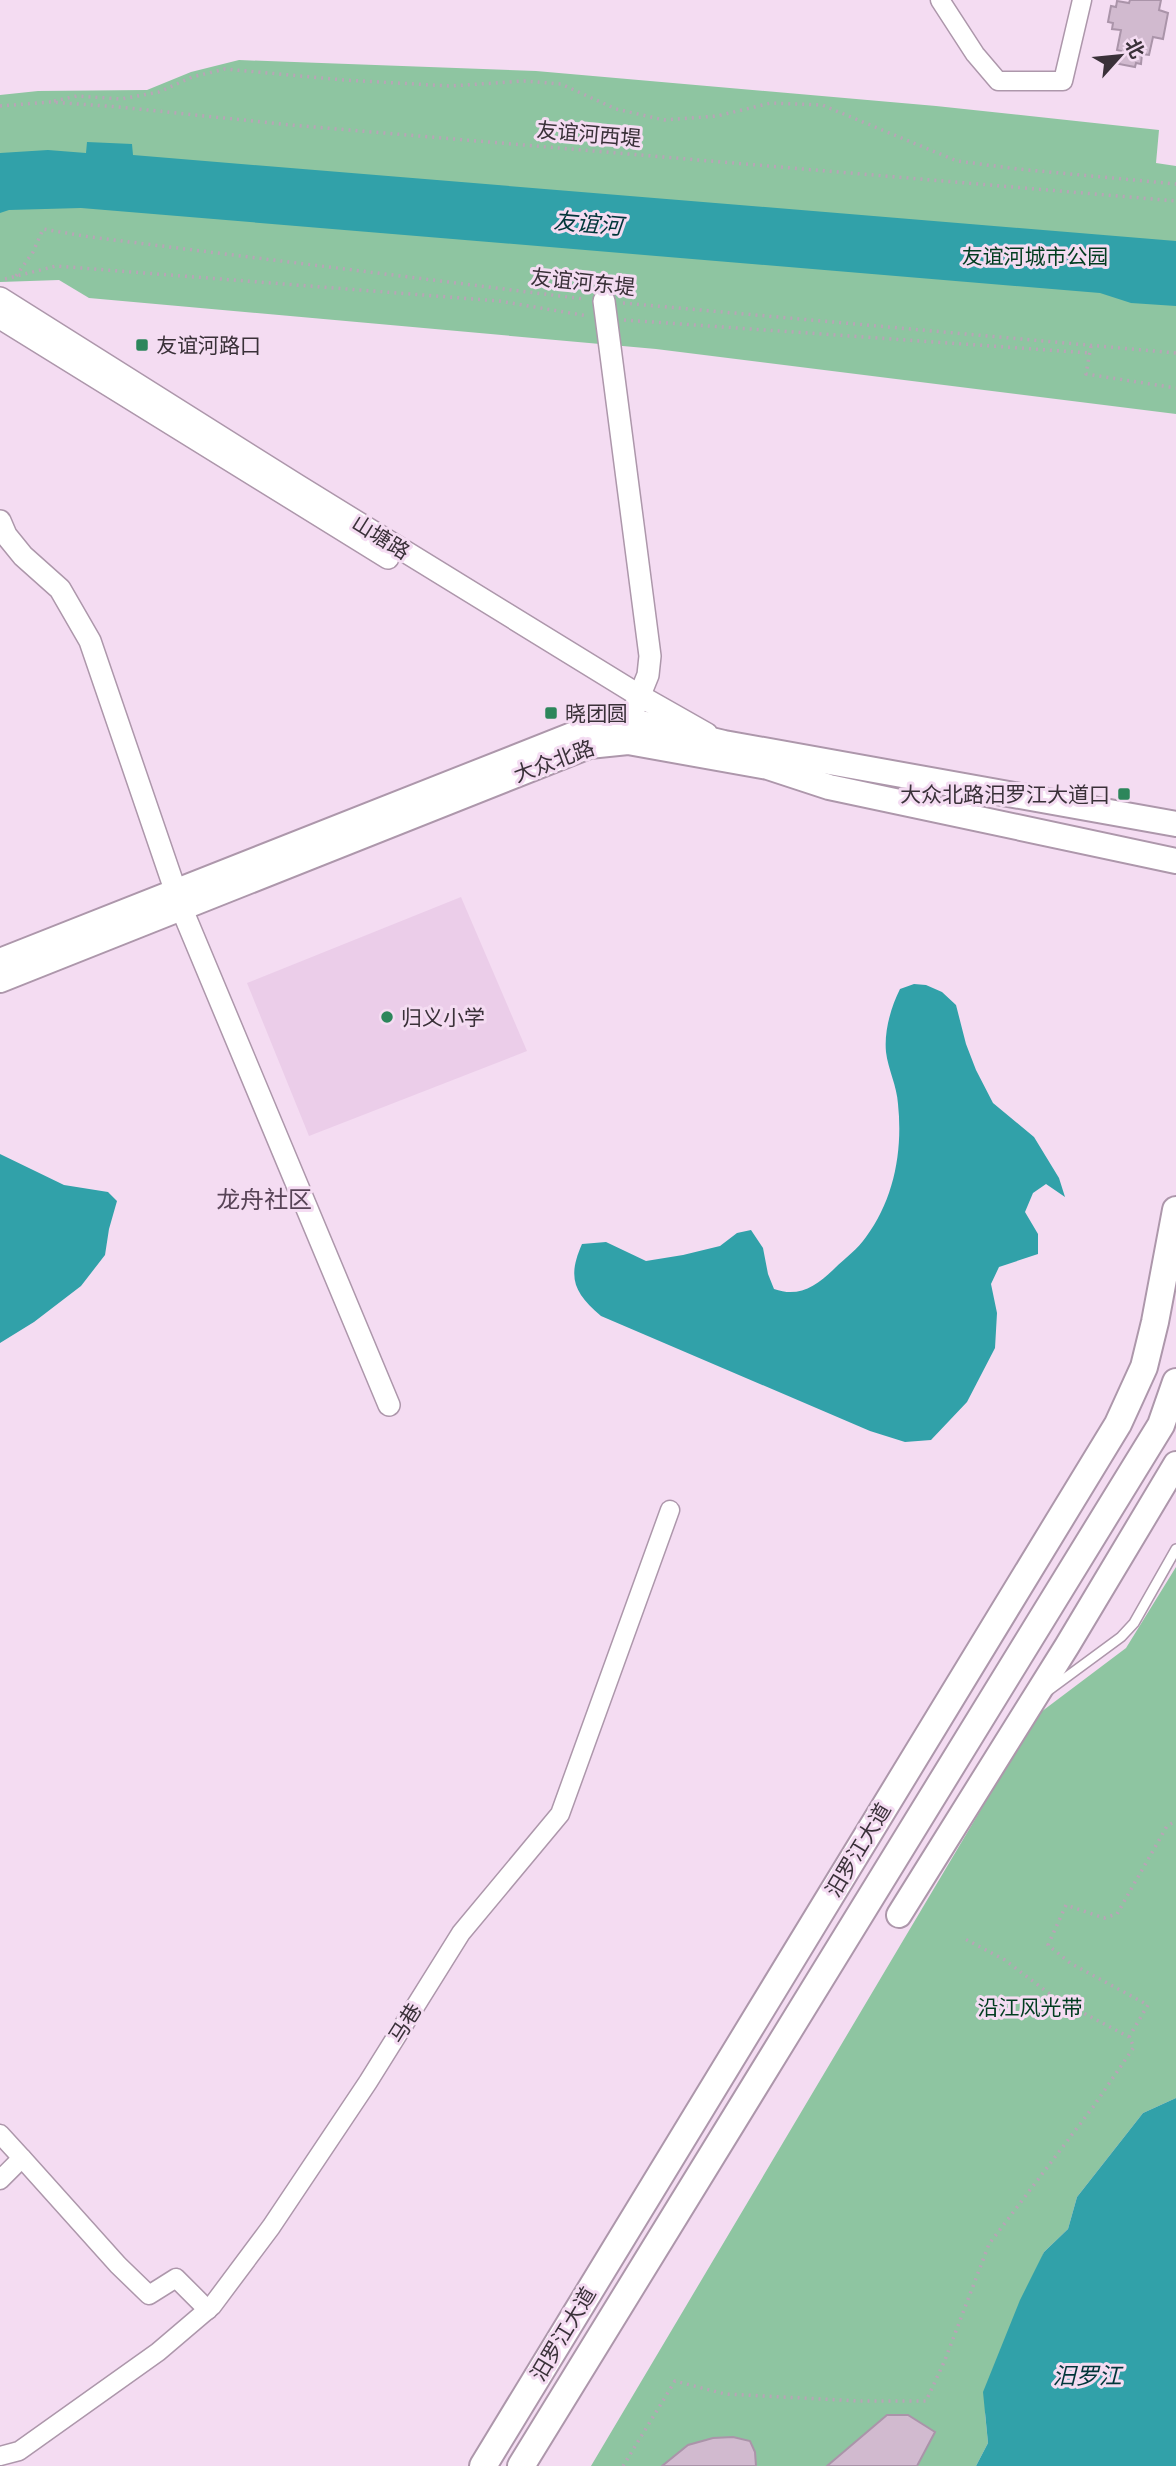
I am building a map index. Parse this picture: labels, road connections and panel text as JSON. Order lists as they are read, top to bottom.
{
  "streets": {
    "main road": ["大众北路", "汨罗江大道"],
    "street": ["山塘路", "马巷"],
    "path": ["友谊河西堤", "友谊河东堤"]
  },
  "crossings": [
    ["山塘路", "大众北路"]
  ],
  "districts": ["龙舟社区"],
  "water": ["友谊河", "汨罗江"],
  "parks": ["友谊河城市公园", "沿江风光带"],
  "places": {
    "transit": ["友谊河路口", "晓团圆", "大众北路汨罗江大道口"],
    "other": ["归义小学"]
  },
  "north": "top right"
}
